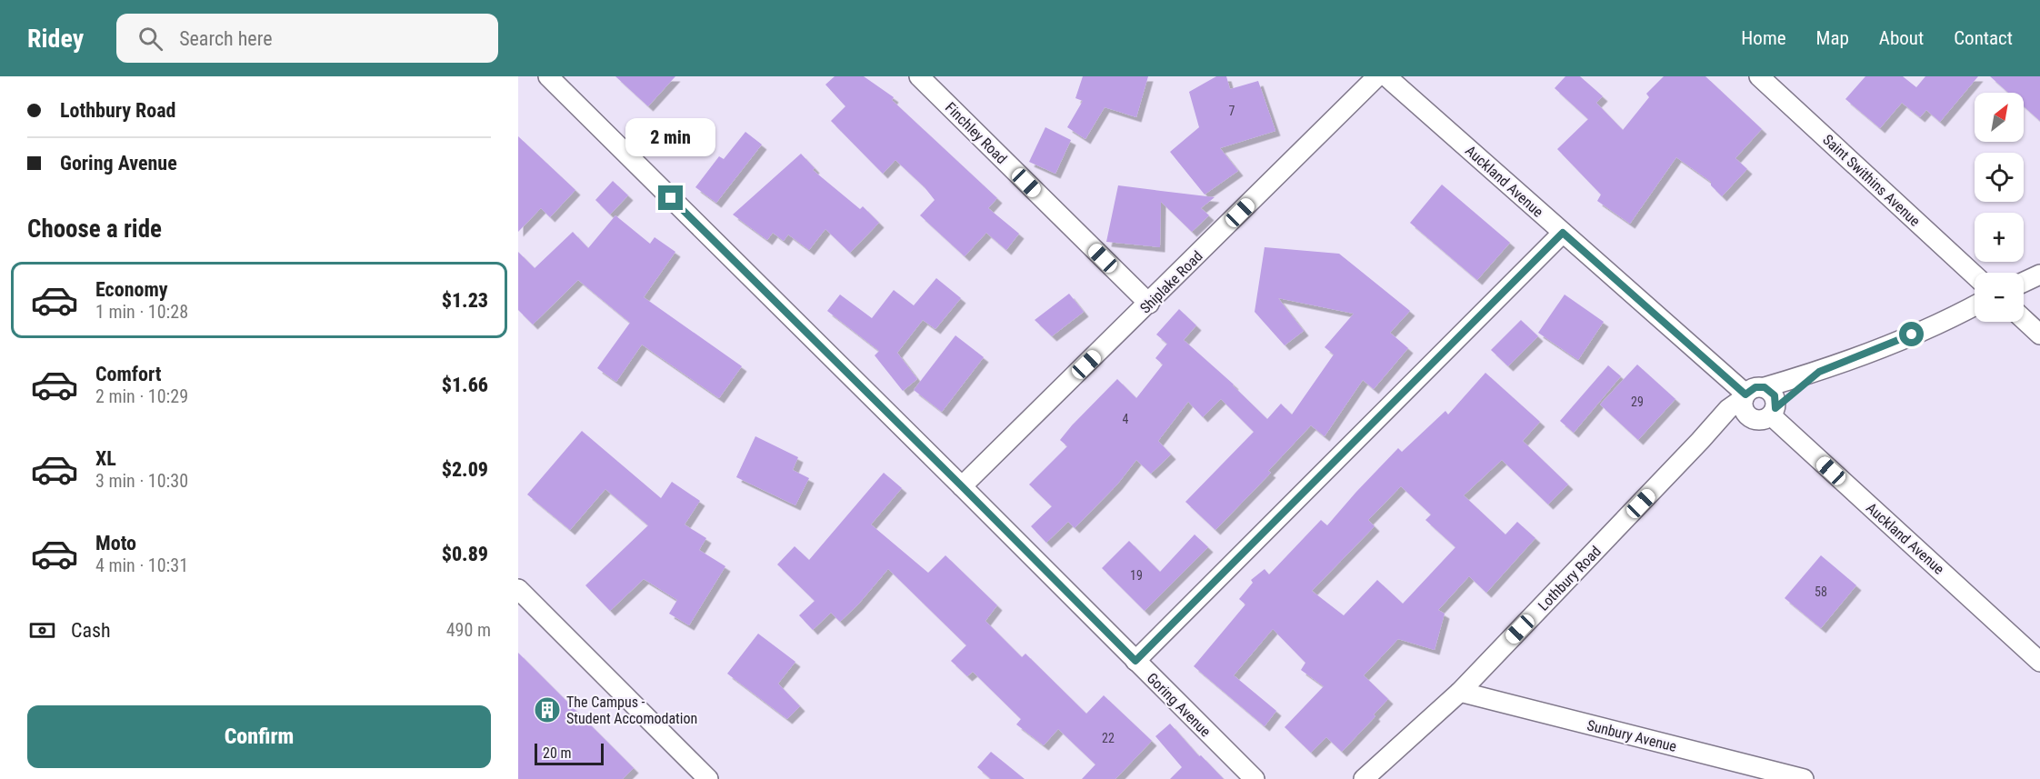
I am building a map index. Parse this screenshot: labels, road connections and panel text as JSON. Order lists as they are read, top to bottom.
{
  "streets": {
    "street": [
      "Finchley Road",
      "Saint Swithins Avenue",
      "Auckland Avenue",
      "Shiplake Road",
      "Lothbury Road",
      "Goring Avenue",
      "Sunbury Avenue"
    ]
  },
  "crossings": [
    ["Finchley Road", "Shiplake Road"],
    ["Auckland Avenue", "Lothbury Road"],
    ["Shiplake Road", "Goring Avenue"],
    ["Lothbury Road", "Sunbury Avenue"]
  ],
  "places": {
    "building": ["The Campus - Student Accomodation"]
  },
  "house_numbers": [
    "7",
    "29",
    "4",
    "19",
    "58",
    "22"
  ],
  "scale_bar": "20 m",
  "north": "top right",
  "page": {
    "header": "Ridey",
    "search": "Search here",
    "nav": [
      "Home",
      "Map",
      "About",
      "Contact"
    ],
    "banner": ["Lothbury Road", "Goring Avenue"],
    "map_buttons": ["+", "−"],
    "bubble": "2 min",
    "heading": "Choose a ride",
    "list": [
      {
        "name": "Economy",
        "note": "1 min · 10:28",
        "value": "$1.23"
      },
      {
        "name": "Comfort",
        "note": "2 min · 10:29",
        "value": "$1.66"
      },
      {
        "name": "XL",
        "note": "3 min · 10:30",
        "value": "$2.09"
      },
      {
        "name": "Moto",
        "note": "4 min · 10:31",
        "value": "$0.89"
      }
    ],
    "pay": ["Cash", "490 m"],
    "buttons": "Confirm",
    "scale": "20 m"
  }
}
